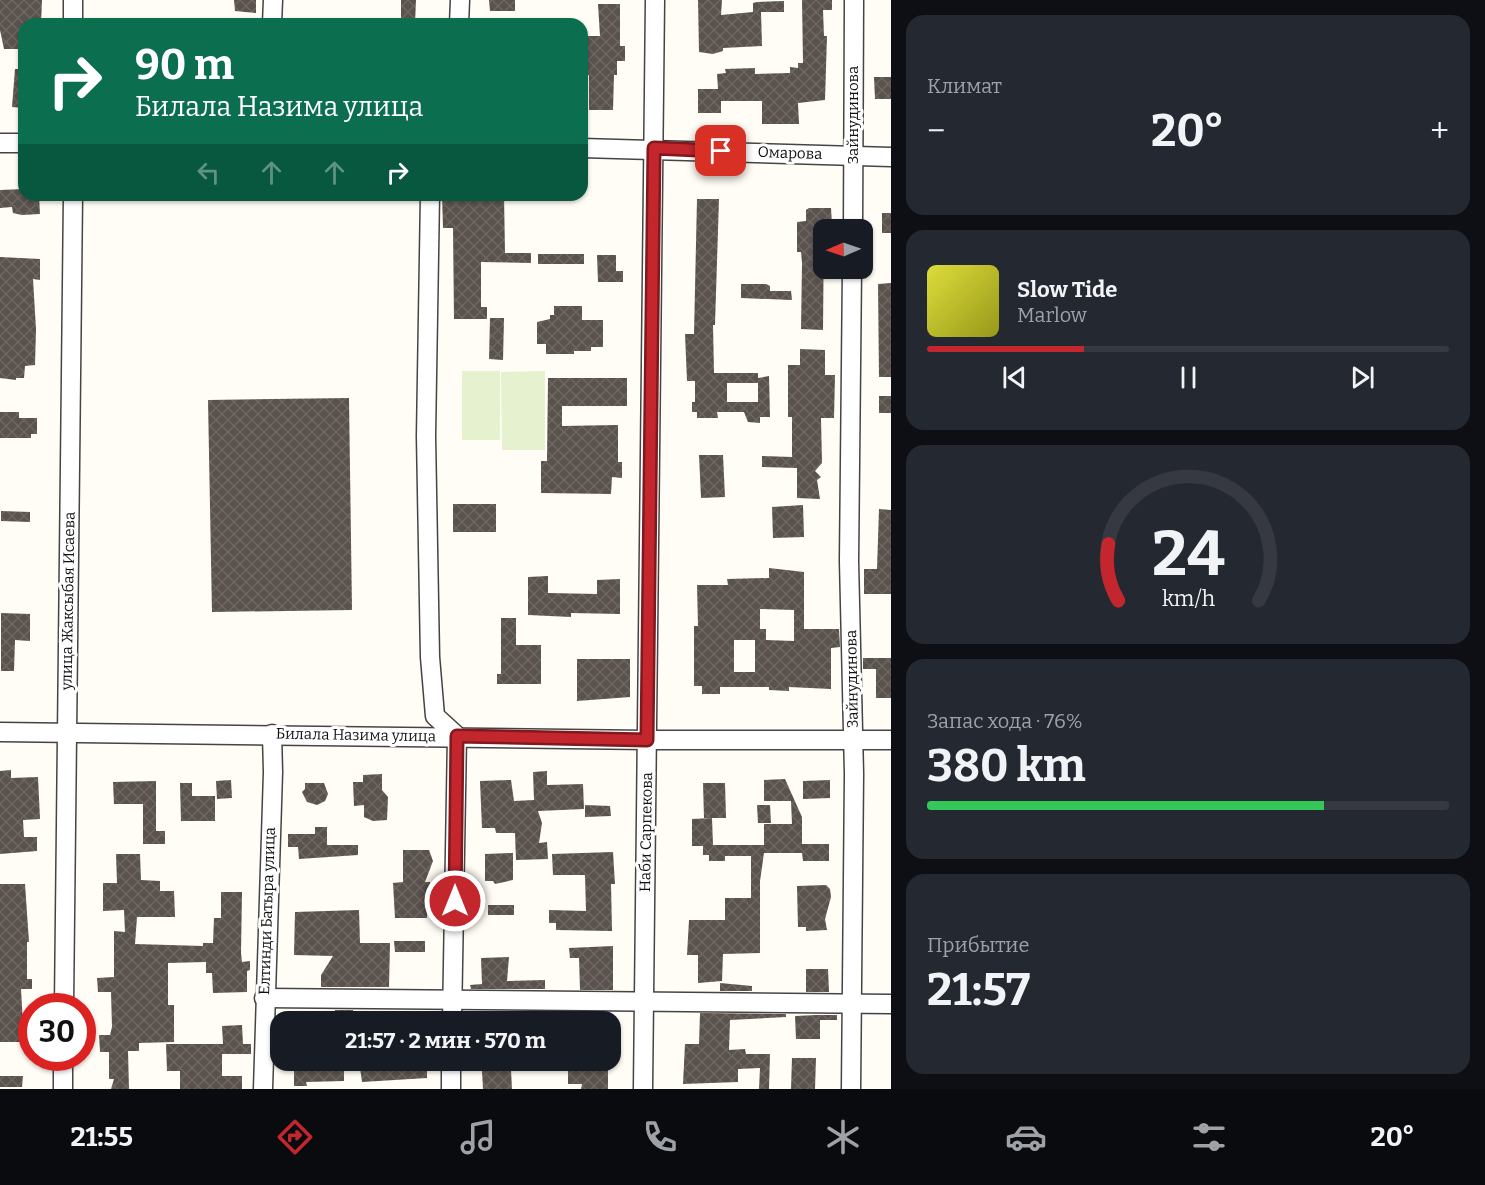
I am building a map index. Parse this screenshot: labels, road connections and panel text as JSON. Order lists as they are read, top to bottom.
{
  "streets": {
    "street": [
      "Зайнудинова",
      "Омарова",
      "улица Жаксыбая Исаева",
      "Билала Назима улица",
      "Наби Сарпекова",
      "Елтинди Батыра улица"
    ]
  },
  "crossings": [
    ["Зайнудинова", "Омарова"],
    ["Зайнудинова", "Билала Назима улица"],
    ["Омарова", "Наби Сарпекова"],
    ["улица Жаксыбая Исаева", "Билала Назима улица"],
    ["Билала Назима улица", "Наби Сарпекова"],
    ["Билала Назима улица", "Елтинди Батыра улица"]
  ],
  "north": "left",
  "page": {
    "tile": [
      "Климат",
      ["Запас хода · 76%", "380 km"],
      ["Прибытие", "21:57"]
    ],
    "turn": ["90 m", "Билала Назима улица"],
    "heat": ["−", "20°", "+"],
    "song": ["Slow Tide", "Marlow"],
    "limit": "30",
    "trip": "21:57 · 2 мин · 570 m",
    "tabs": ["21:55", "20°"],
    "gauge": ["24", "km/h"]
  }
}
